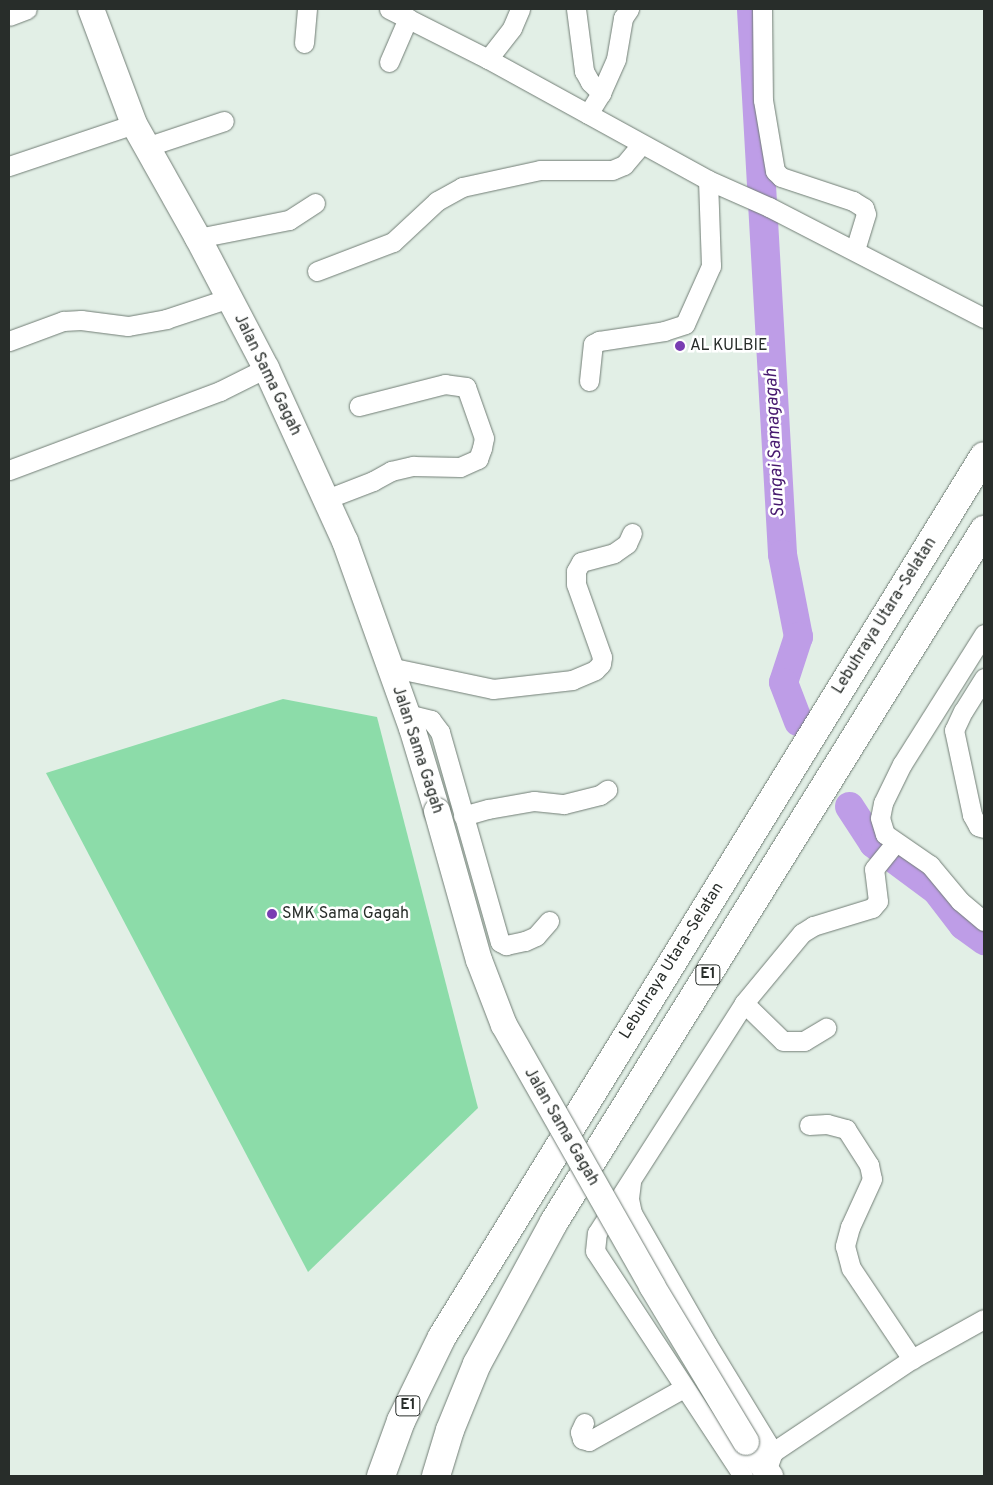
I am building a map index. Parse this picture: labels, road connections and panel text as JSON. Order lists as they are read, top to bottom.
{
  "streets": {
    "highway": ["Lebuhraya Utara–Selatan", "E1"],
    "street": ["Jalan Sama Gagah"]
  },
  "water": ["Sungai Samagagah"],
  "places": ["AL KULBIE", "SMK Sama Gagah"]
}
